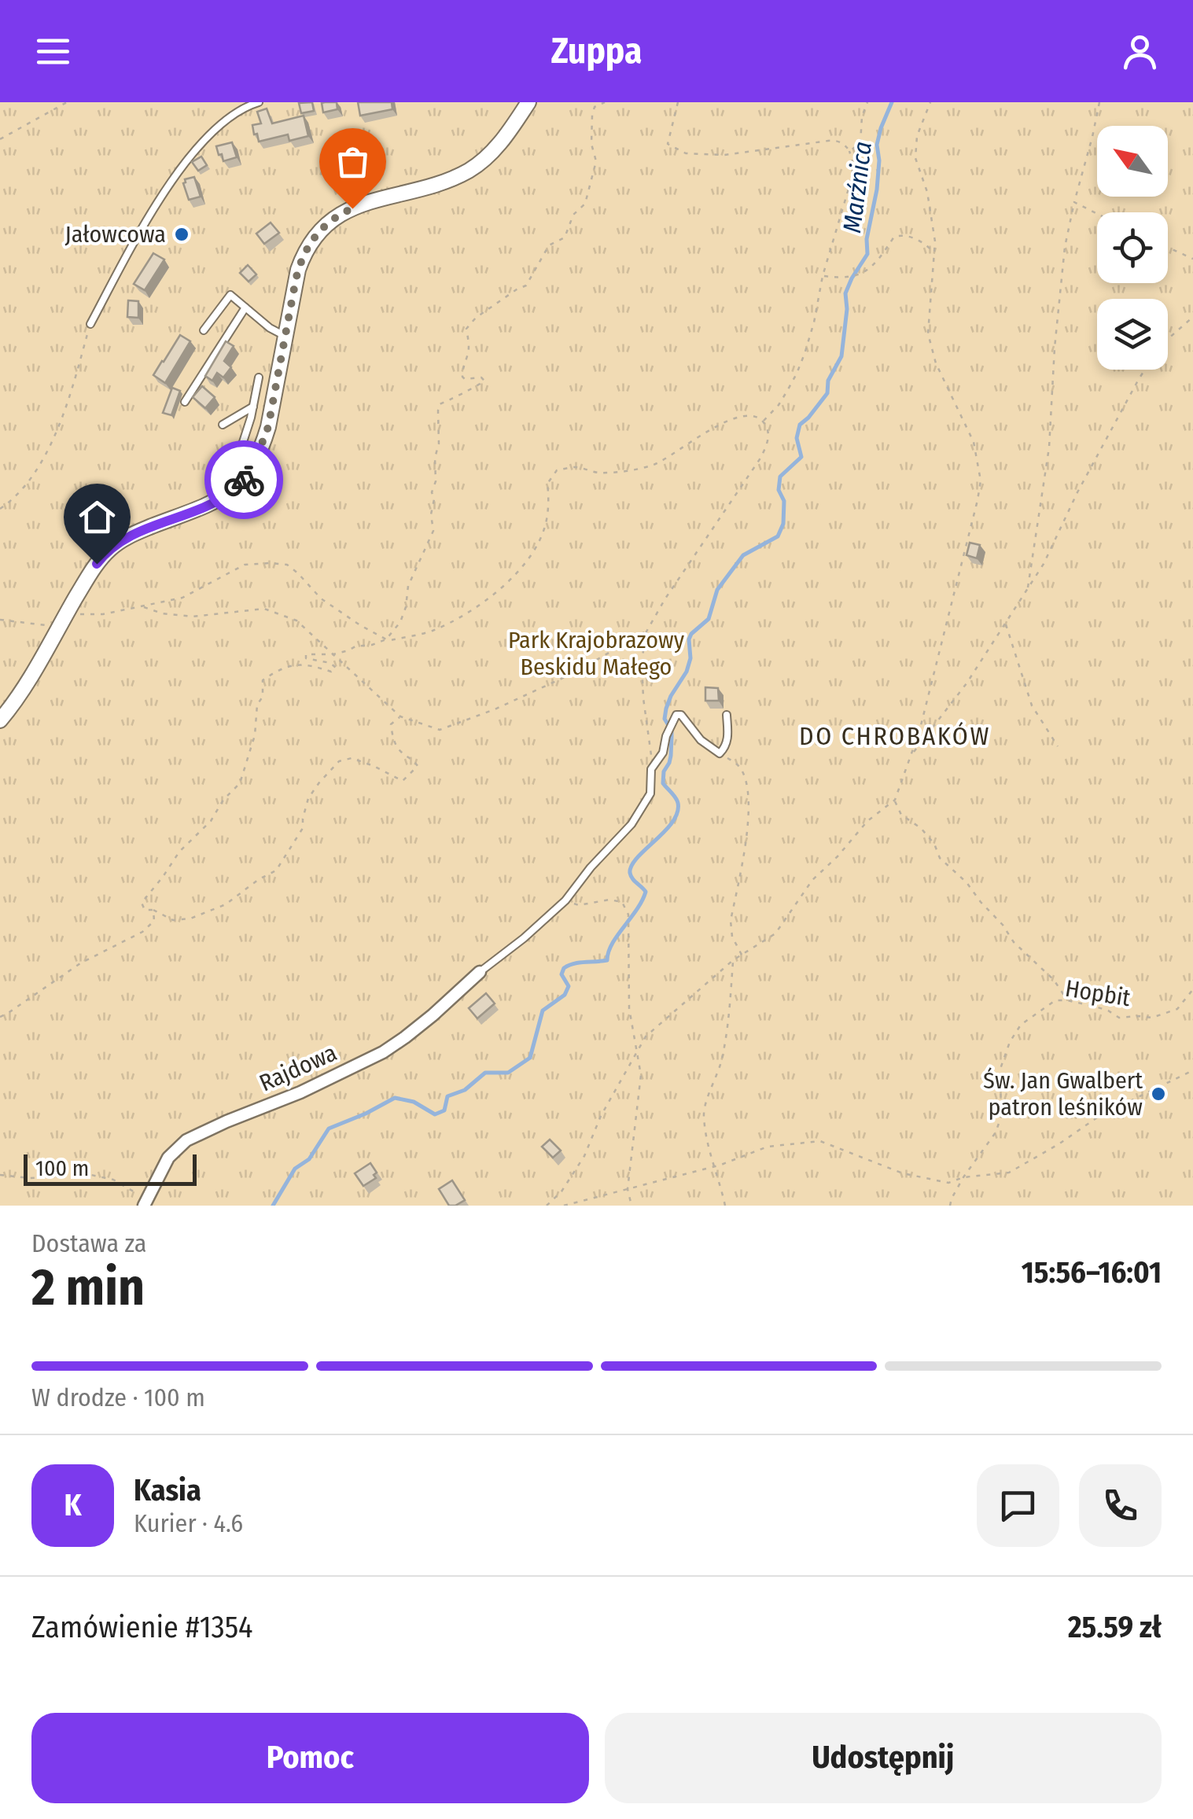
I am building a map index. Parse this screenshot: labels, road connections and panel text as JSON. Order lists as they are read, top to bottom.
{
  "streets": {
    "street": ["Rajdowa"],
    "path": ["Hopbit"]
  },
  "districts": ["DO CHROBAKÓW"],
  "water": ["Marźnica"],
  "parks": ["Park Krajobrazowy Beskidu Małego"],
  "places": ["Jałowcowa", "Św. Jan Gwalbert patron leśników"],
  "scale_bar": "100 m",
  "north": "top left",
  "page": {
    "header": "Zuppa",
    "scale": "100 m",
    "heading": ["2 min", "Dostawa za", "15:56–16:01"],
    "panel": [
      "Kasia",
      "Kurier · 4.6",
      "Zamówienie #1354",
      "25.59 zł"
    ],
    "bar": "W drodze · 100 m",
    "round": "K",
    "buttons": ["Pomoc", "Udostępnij"]
  }
}
